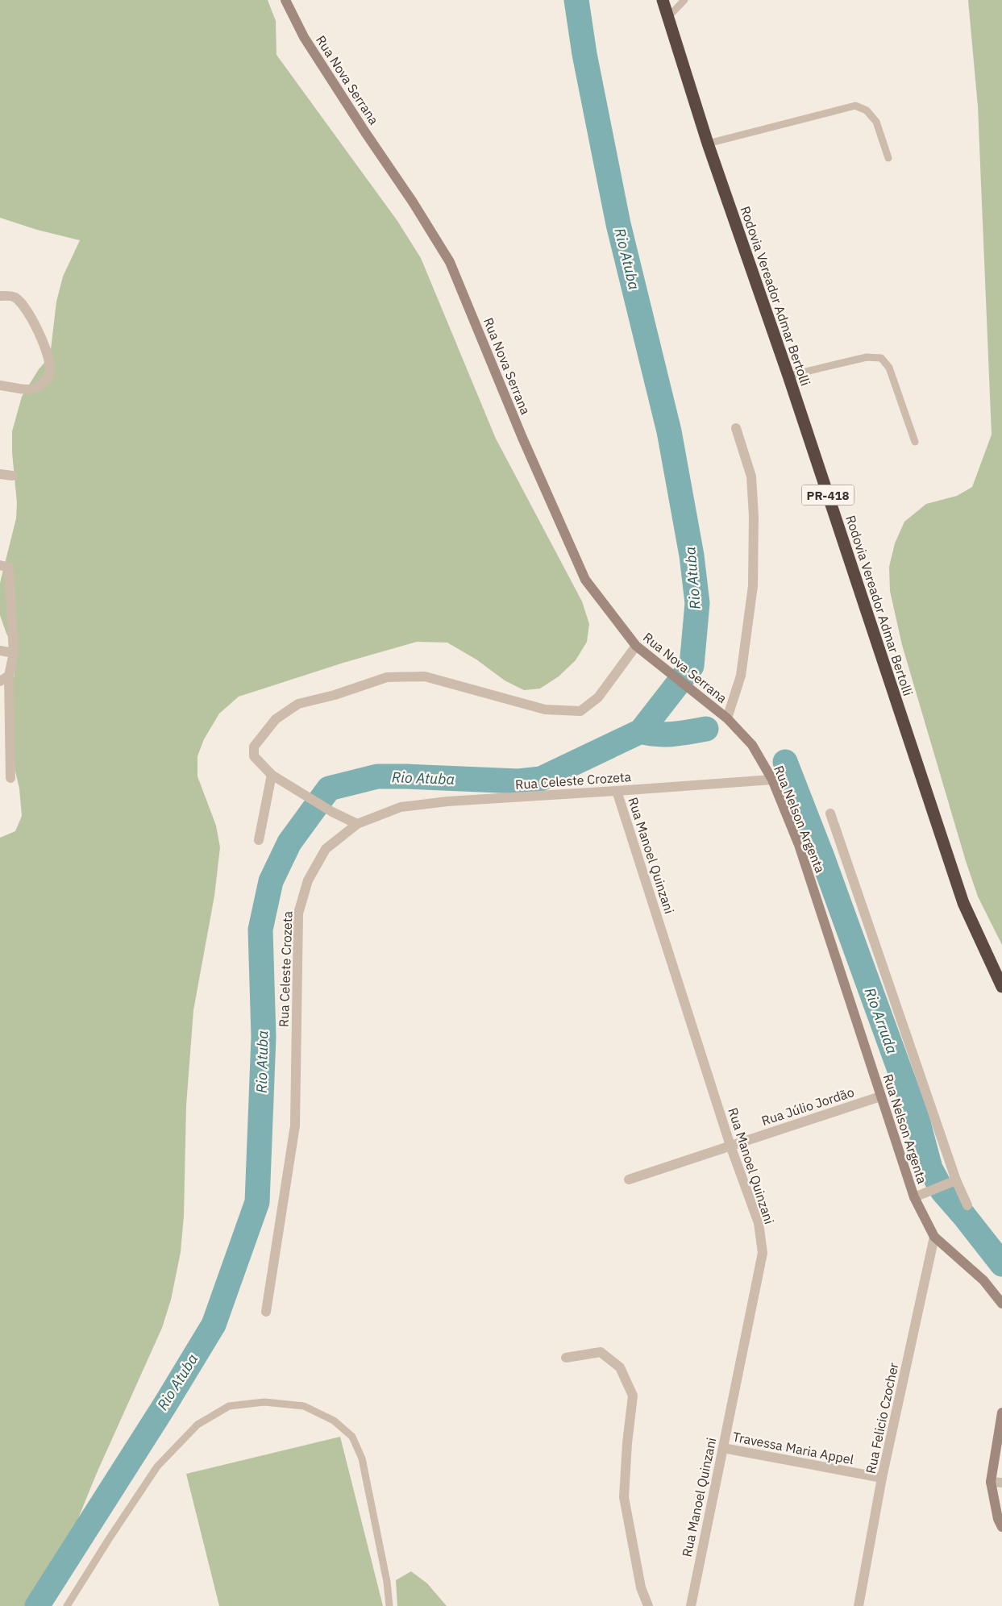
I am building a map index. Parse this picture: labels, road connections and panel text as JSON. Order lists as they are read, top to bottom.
{
  "streets": {
    "highway": ["Rodovia Vereador Admar Bertolli", "PR-418"],
    "main road": ["Rua Nova Serrana", "Rua Nelson Argenta"],
    "street": [
      "Rua Celeste Crozeta",
      "Rua Manoel Quinzani",
      "Rua Júlio Jordão",
      "Rua Felicio Czocher",
      "Travessa Maria Appel"
    ]
  },
  "crossings": [
    ["Rua Nova Serrana", "Rua Nelson Argenta"],
    ["Rua Celeste Crozeta", "Rua Nelson Argenta"],
    ["Rua Celeste Crozeta", "Rua Manoel Quinzani"],
    ["Rua Nelson Argenta", "Rua Júlio Jordão"],
    ["Rua Nelson Argenta", "Rua Felicio Czocher"],
    ["Rua Manoel Quinzani", "Rua Júlio Jordão"],
    ["Rua Manoel Quinzani", "Travessa Maria Appel"],
    ["Rua Felicio Czocher", "Travessa Maria Appel"]
  ],
  "water": ["Rio Atuba", "Rio Arruda"]
}
